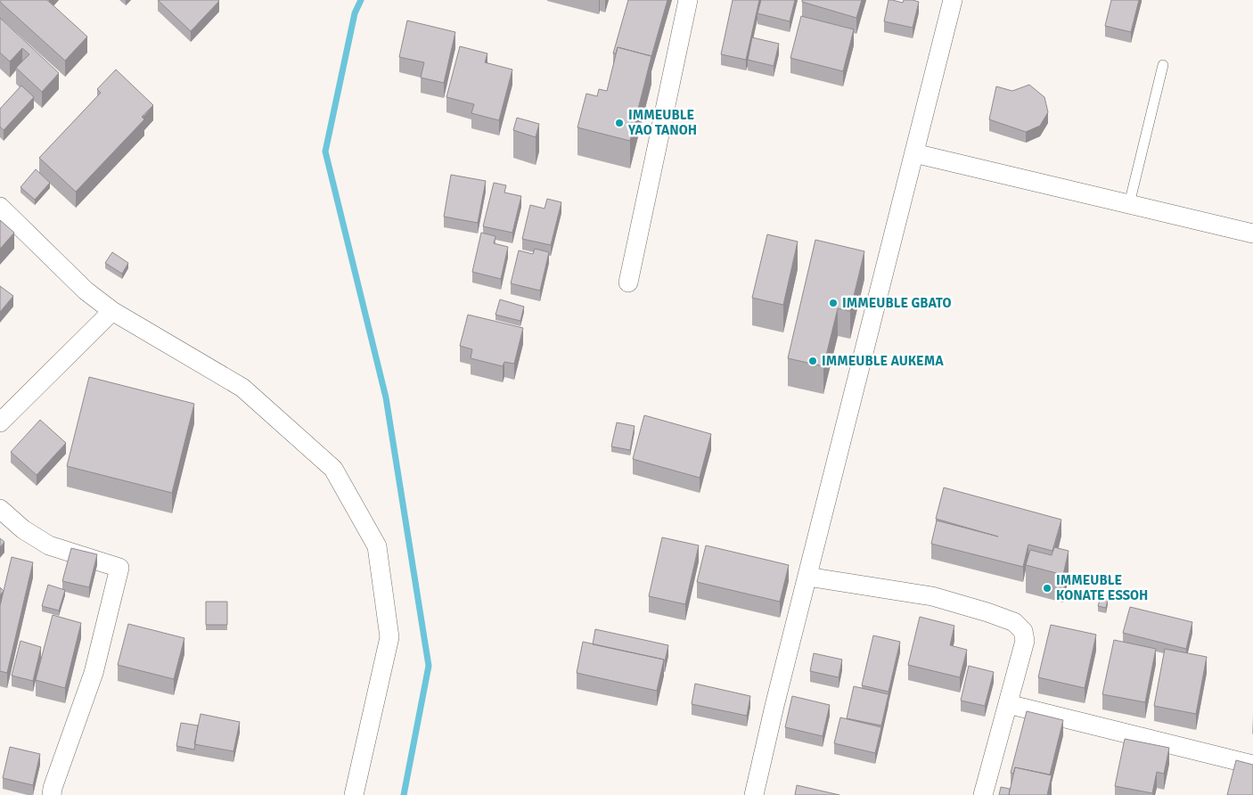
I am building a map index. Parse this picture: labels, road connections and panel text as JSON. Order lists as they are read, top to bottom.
{
  "places": [
    "IMMEUBLE YAO TANOH",
    "IMMEUBLE GBATO",
    "IMMEUBLE AUKEMA",
    "IMMEUBLE KONATE ESSOH"
  ]
}
